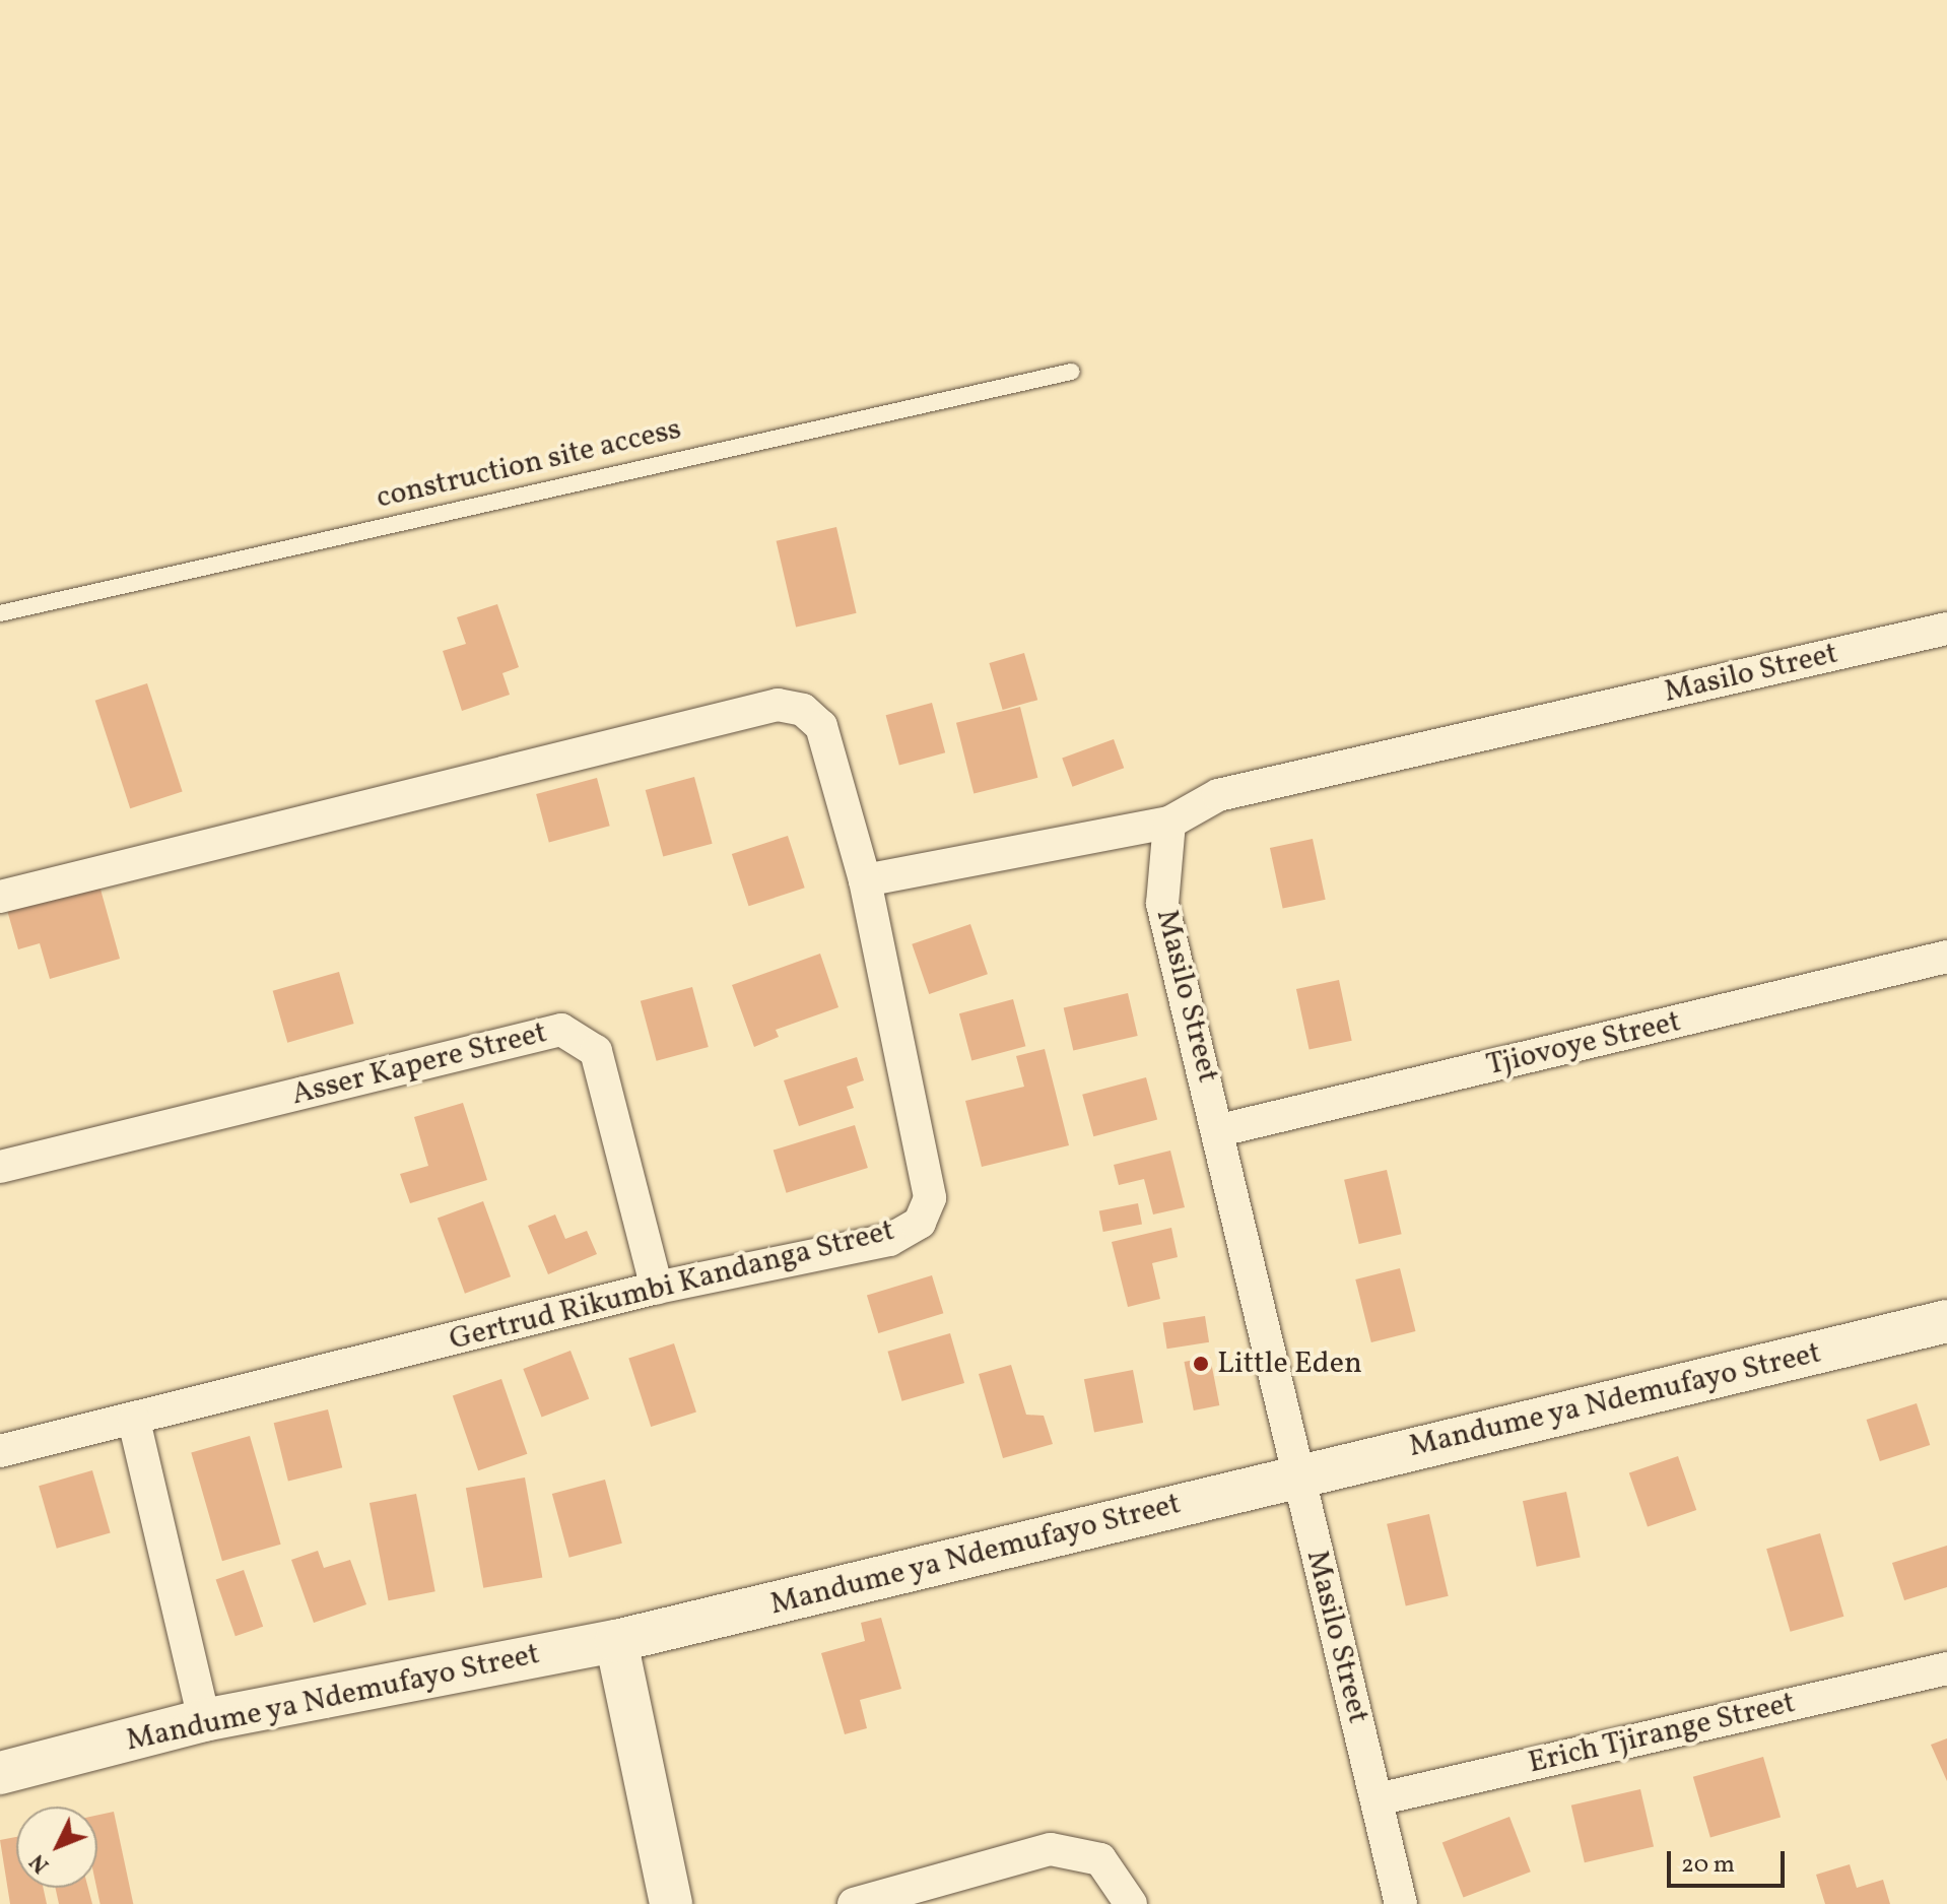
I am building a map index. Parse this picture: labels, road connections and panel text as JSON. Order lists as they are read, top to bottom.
{
  "streets": {
    "street": [
      "Masilo Street",
      "Tjiovoye Street",
      "Asser Kapere Street",
      "Gertrud Rikumbi Kandanga Street",
      "Mandume ya Ndemufayo Street",
      "Erich Tjirange Street"
    ],
    "lane": ["construction site access"]
  },
  "crossings": [
    ["Masilo Street", "Tjiovoye Street"],
    ["Masilo Street", "Mandume ya Ndemufayo Street"],
    ["Masilo Street", "Erich Tjirange Street"],
    ["Asser Kapere Street", "Gertrud Rikumbi Kandanga Street"]
  ],
  "places": ["Little Eden"],
  "scale_bar": "20 m",
  "north": "bottom left"
}
